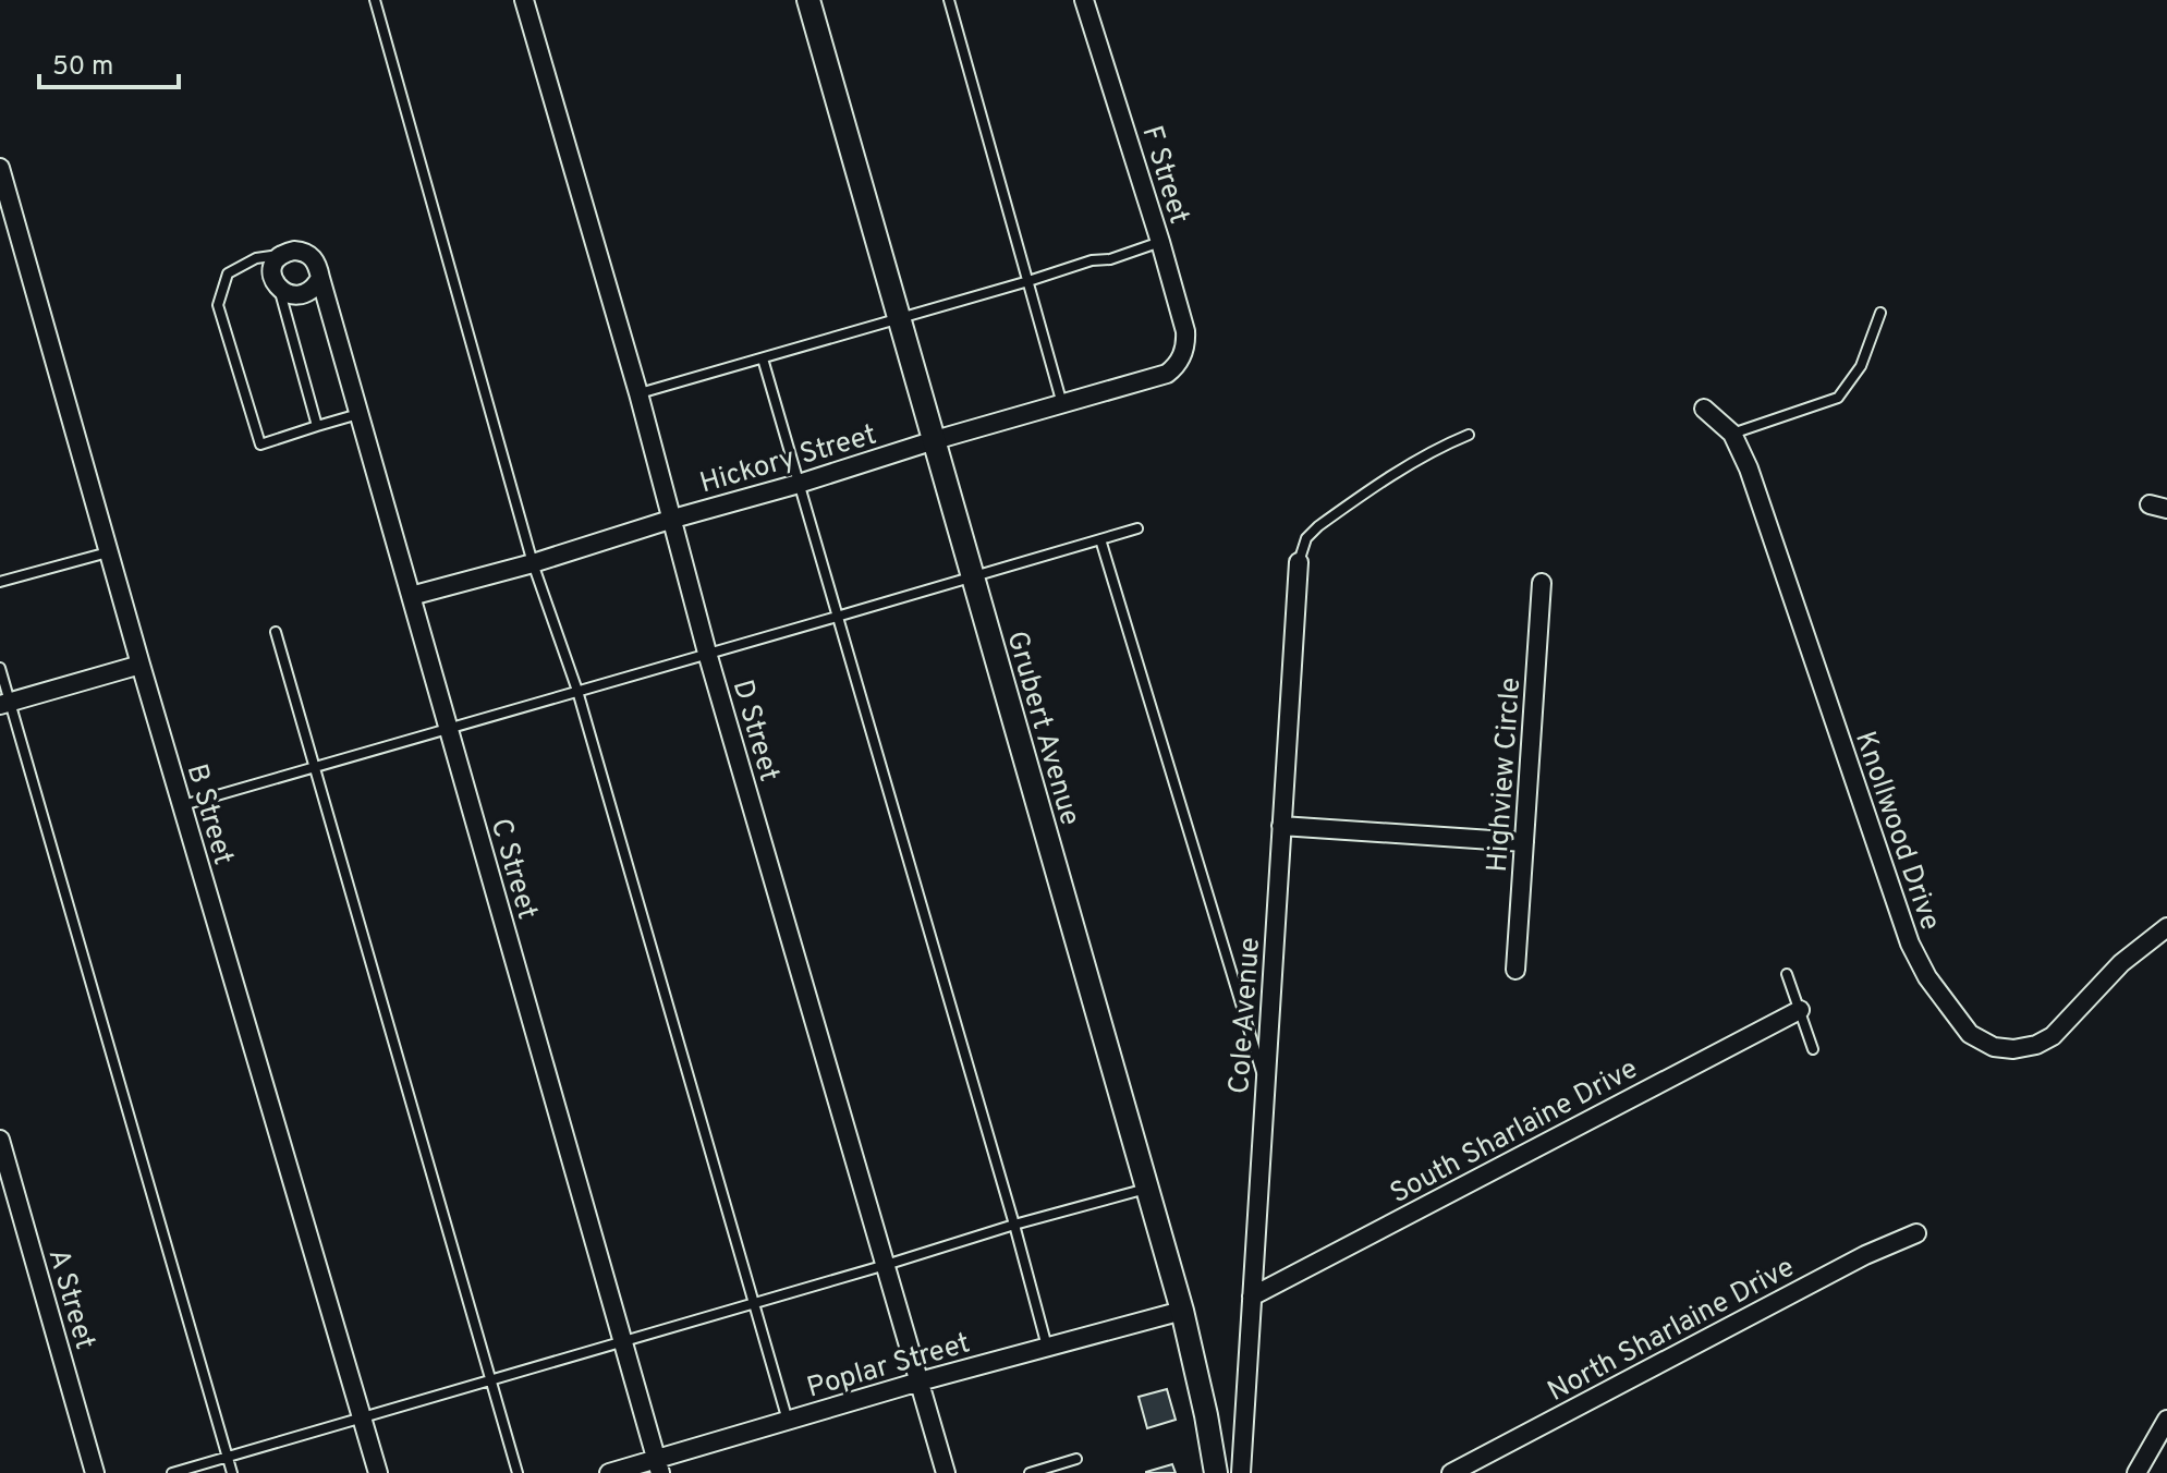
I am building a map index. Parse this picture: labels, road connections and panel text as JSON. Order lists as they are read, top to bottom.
{
  "streets": {
    "street": [
      "F Street",
      "Hickory Street",
      "Grubert Avenue",
      "D Street",
      "Highview Circle",
      "B Street",
      "Knollwood Drive",
      "C Street",
      "Cole Avenue",
      "South Sharlaine Drive",
      "A Street",
      "North Sharlaine Drive",
      "Poplar Street"
    ]
  },
  "crossings": [
    ["F Street", "Hickory Street"],
    ["Hickory Street", "Grubert Avenue"],
    ["Hickory Street", "D Street"],
    ["Hickory Street", "C Street"],
    ["Grubert Avenue", "Poplar Street"],
    ["D Street", "Poplar Street"],
    ["C Street", "Poplar Street"],
    ["Cole Avenue", "South Sharlaine Drive"]
  ],
  "scale_bar": "50 m"
}
